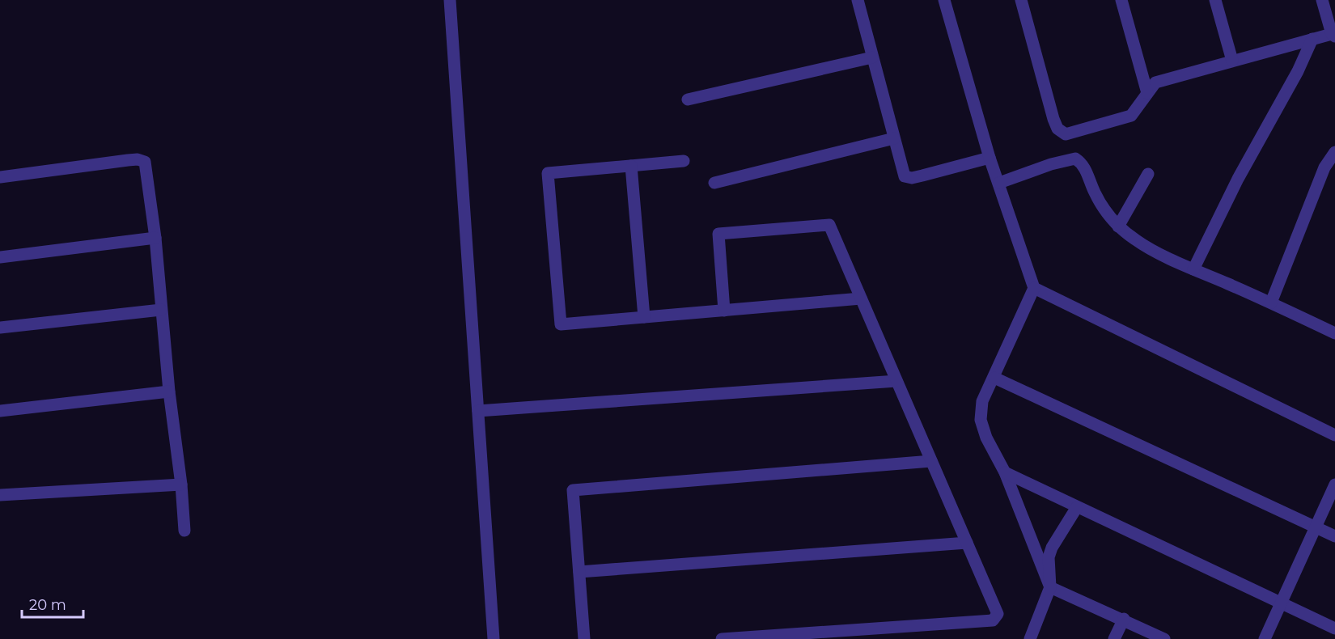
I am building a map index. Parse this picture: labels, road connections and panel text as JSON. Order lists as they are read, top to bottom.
{
  "scale_bar": "20 m"
}
